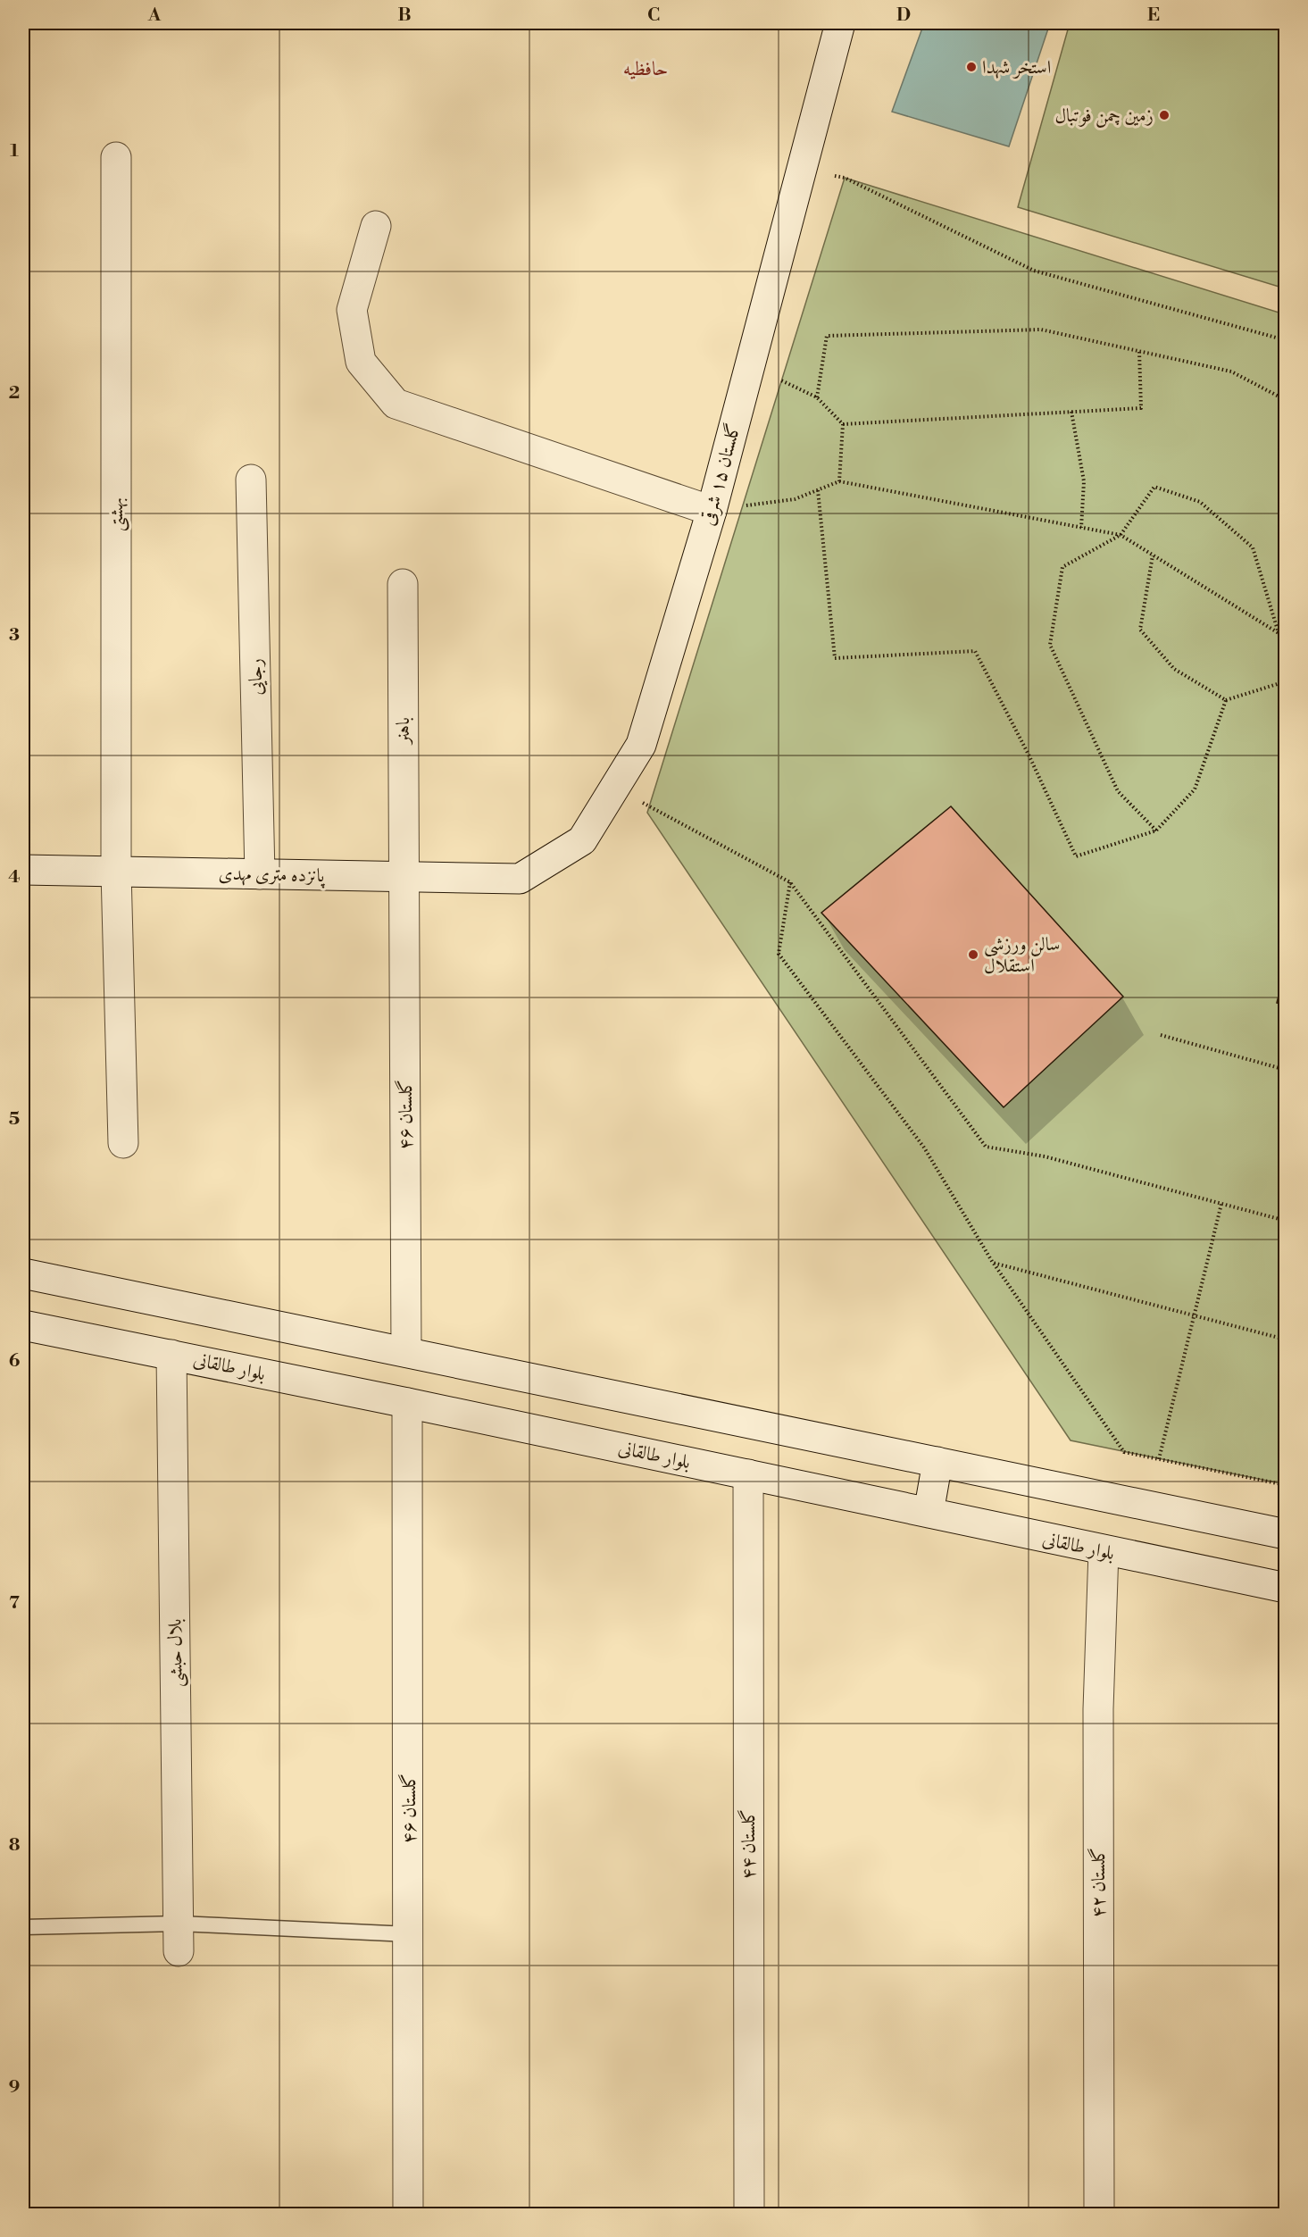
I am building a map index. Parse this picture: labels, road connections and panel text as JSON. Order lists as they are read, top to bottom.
{
  "streets": {
    "street": [
      "گلستان ۱۵ شرقی",
      "بهشتی",
      "رجایی",
      "باهنر",
      "پانزده متری مهدی",
      "گلستان ۴۶",
      "بلوار طالقانی",
      "بلال حبشی",
      "گلستان ۴۴",
      "گلستان ۴۲"
    ]
  },
  "crossings": [
    ["گلستان ۱۵ شرقی", "پانزده متری مهدی"],
    ["بهشتی", "پانزده متری مهدی"],
    ["رجایی", "پانزده متری مهدی"],
    ["باهنر", "پانزده متری مهدی"],
    ["باهنر", "گلستان ۴۶"],
    ["پانزده متری مهدی", "گلستان ۴۶"],
    ["گلستان ۴۶", "بلوار طالقانی"],
    ["بلوار طالقانی", "بلال حبشی"],
    ["بلوار طالقانی", "گلستان ۴۴"],
    ["بلوار طالقانی", "گلستان ۴۲"]
  ],
  "districts": ["حافظیه"],
  "places": ["استخر شهدا", "زمین چمن فوتبال", "سالن ورزشی استقلال"],
  "grid": {
    "columns": [
      "A",
      "B",
      "C",
      "D",
      "E"
    ],
    "rows": [
      "1",
      "2",
      "3",
      "4",
      "5",
      "6",
      "7",
      "8",
      "9"
    ]
  }
}
